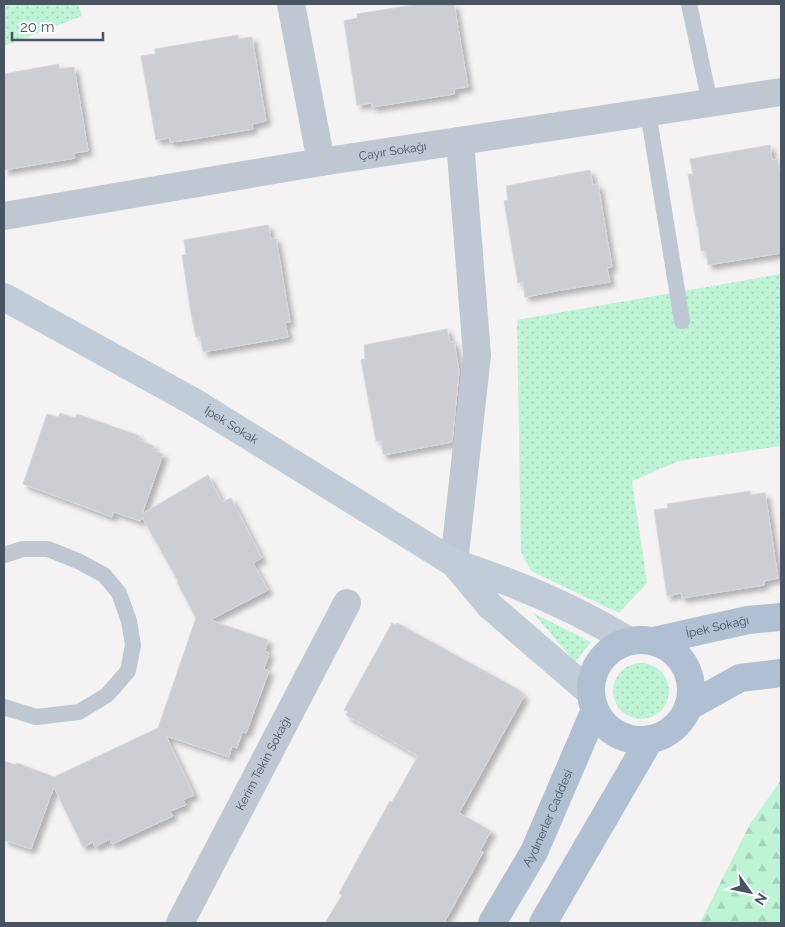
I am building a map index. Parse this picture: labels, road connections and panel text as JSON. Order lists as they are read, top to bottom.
{
  "streets": {
    "main road": ["İpek Sokağı", "Aydınerler Caddesi"],
    "street": ["Çayır Sokağı", "İpek Sokak", "Kerim Tekin Sokağı"]
  },
  "crossings": [
    ["İpek Sokağı", "Aydınerler Caddesi"]
  ],
  "scale_bar": "20 m",
  "north": "bottom right"
}
